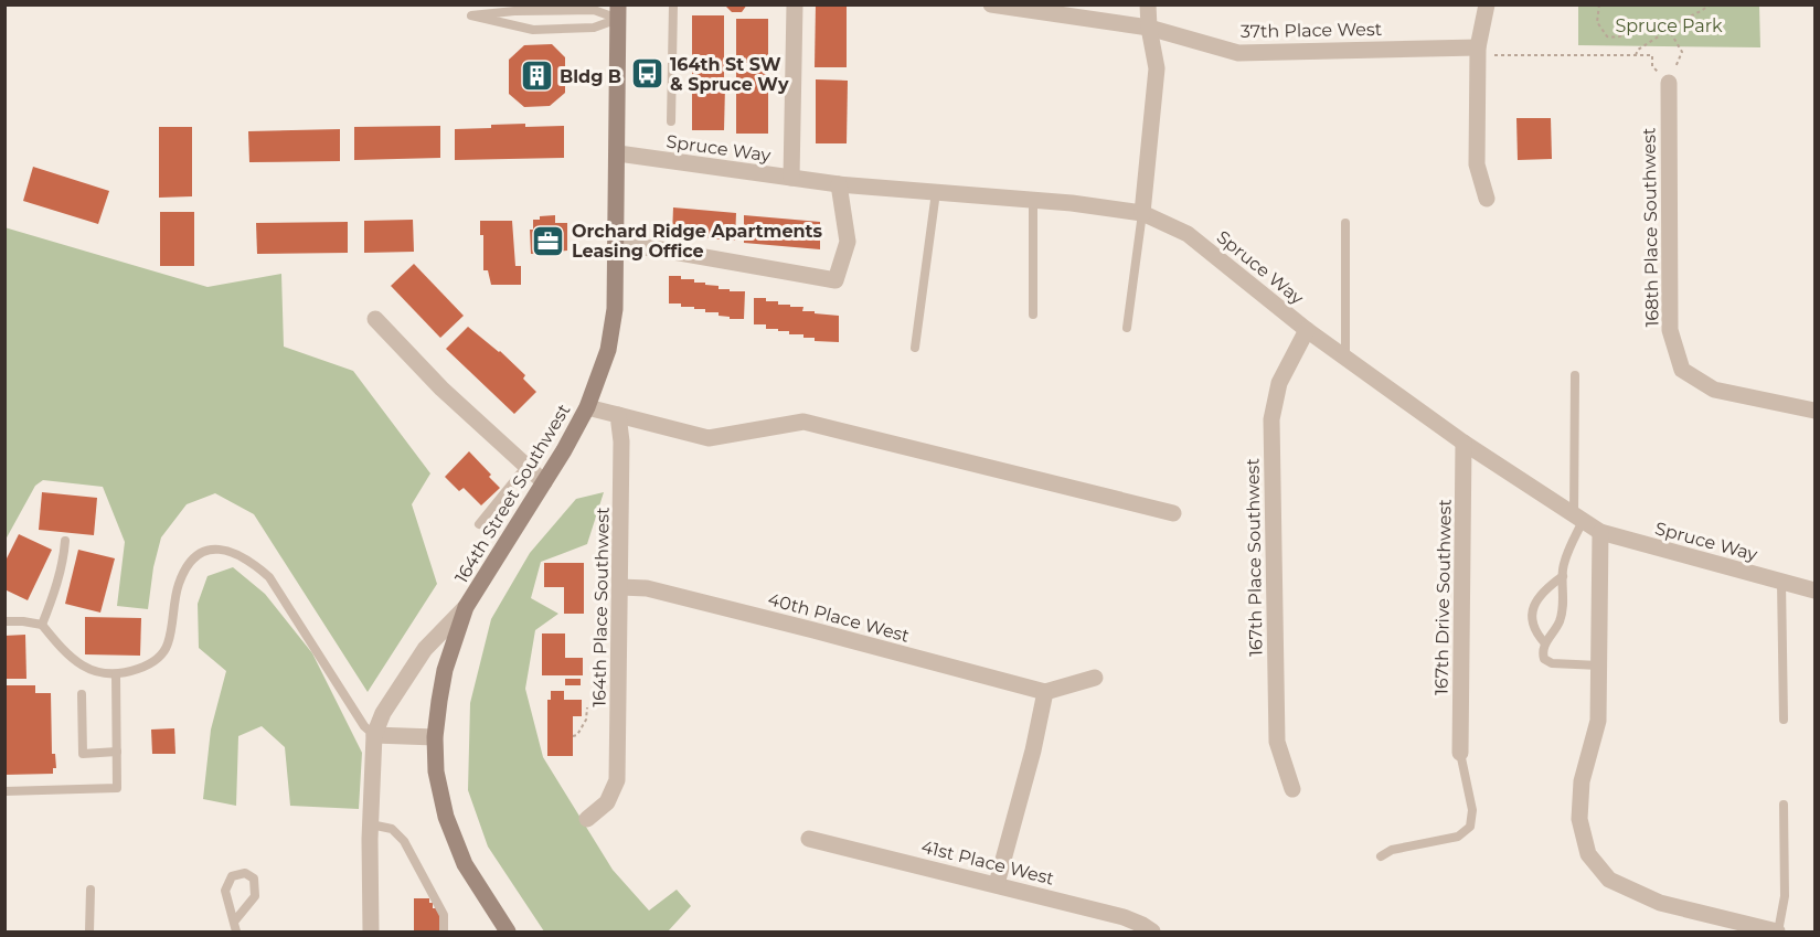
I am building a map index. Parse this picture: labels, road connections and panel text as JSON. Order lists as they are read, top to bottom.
{
  "streets": {
    "main road": ["164th Street Southwest"],
    "street": [
      "37th Place West",
      "Spruce Way",
      "168th Place Southwest",
      "167th Place Southwest",
      "167th Drive Southwest",
      "164th Place Southwest",
      "40th Place West",
      "41st Place West"
    ]
  },
  "crossings": [
    ["Spruce Way", "164th Street Southwest"],
    ["Spruce Way", "167th Place Southwest"],
    ["Spruce Way", "167th Drive Southwest"],
    ["164th Place Southwest", "40th Place West"]
  ],
  "parks": ["Spruce Park"],
  "places": {
    "bus stop": ["164th St SW & Spruce Wy"],
    "building": ["Bldg B"],
    "office": ["Orchard Ridge Apartments Leasing Office"]
  }
}
